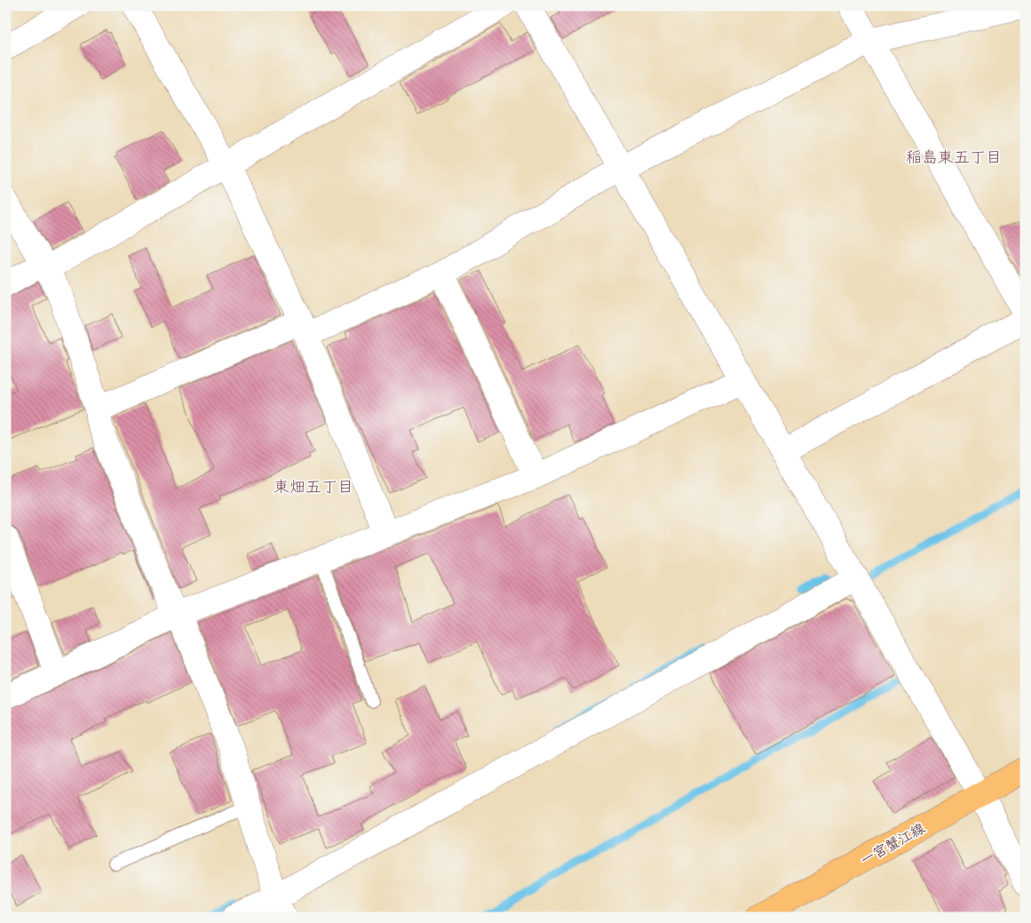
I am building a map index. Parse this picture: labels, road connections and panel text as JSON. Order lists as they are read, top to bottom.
{
  "streets": {
    "main road": ["一宮蟹江線"]
  },
  "districts": ["稲島東五丁目", "東畑五丁目"]
}
